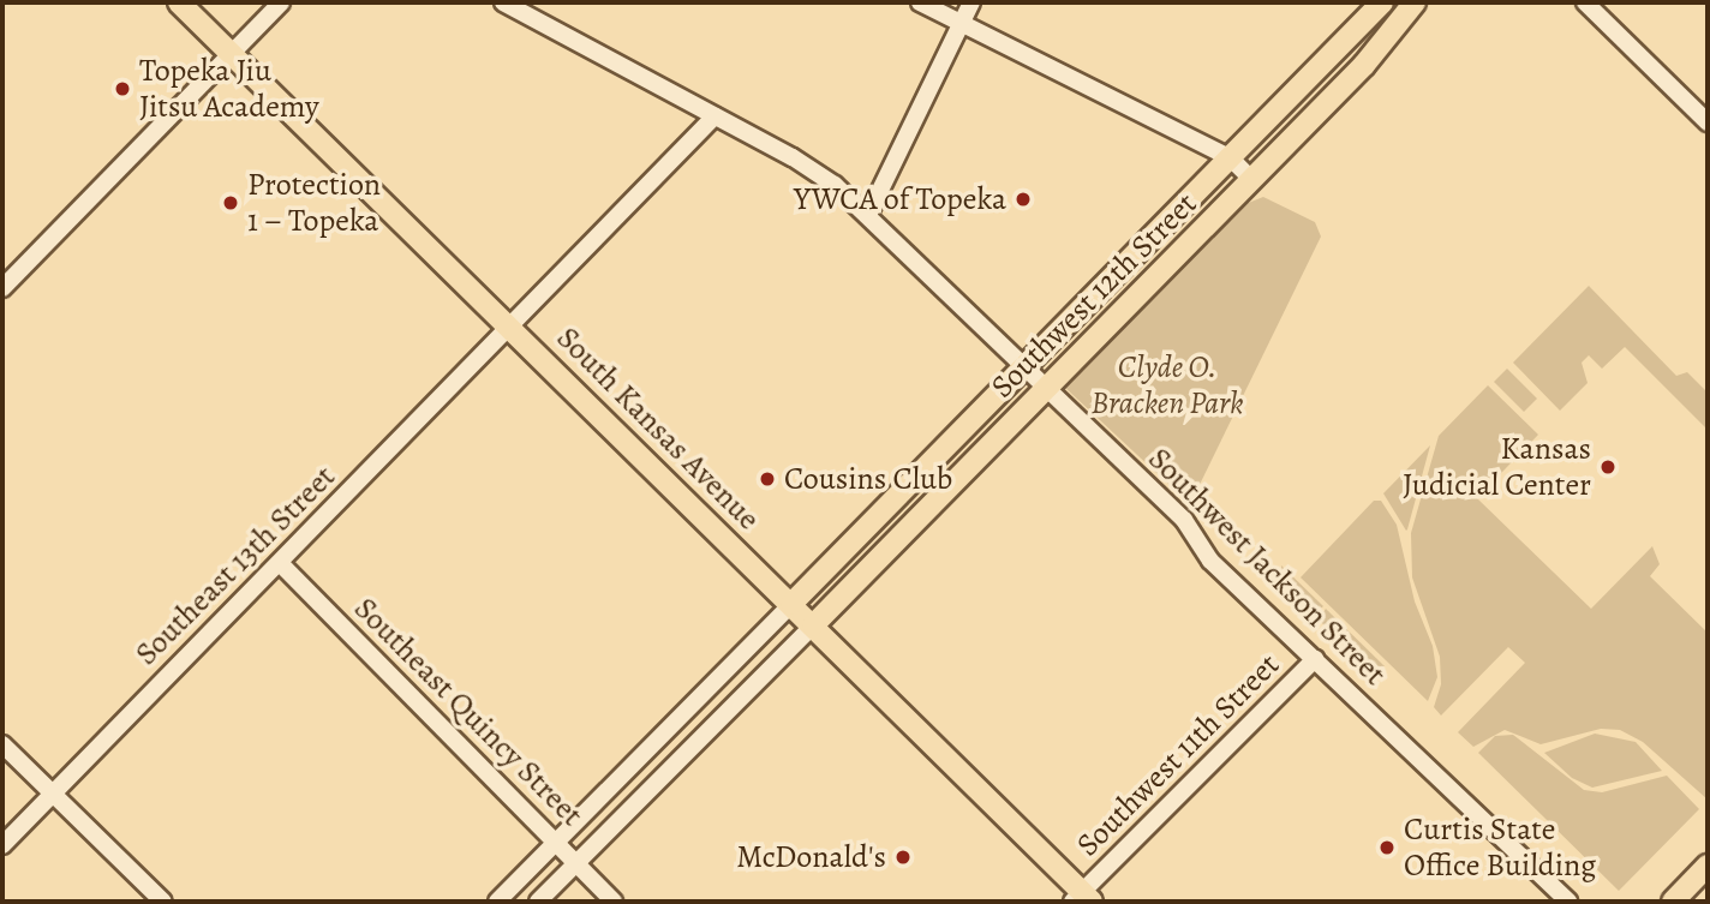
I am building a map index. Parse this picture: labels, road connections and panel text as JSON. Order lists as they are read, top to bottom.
{
  "streets": {
    "main road": ["Southwest 12th Street", "South Kansas Avenue"],
    "street": [
      "Southeast 13th Street",
      "Southwest Jackson Street",
      "Southeast Quincy Street",
      "Southwest 11th Street"
    ]
  },
  "crossings": [
    ["Southwest 12th Street", "South Kansas Avenue"],
    ["Southwest 12th Street", "Southwest Jackson Street"],
    ["South Kansas Avenue", "Southeast 13th Street"],
    ["South Kansas Avenue", "Southwest 11th Street"],
    ["Southeast 13th Street", "Southwest Jackson Street"],
    ["Southeast 13th Street", "Southeast Quincy Street"],
    ["Southwest Jackson Street", "Southwest 11th Street"]
  ],
  "parks": ["Clyde O. Bracken Park"],
  "places": [
    "Topeka Jiu Jitsu Academy",
    "YWCA of Topeka",
    "Protection 1 – Topeka",
    "Kansas Judicial Center",
    "Cousins Club",
    "Curtis State Office Building",
    "McDonald's"
  ]
}
